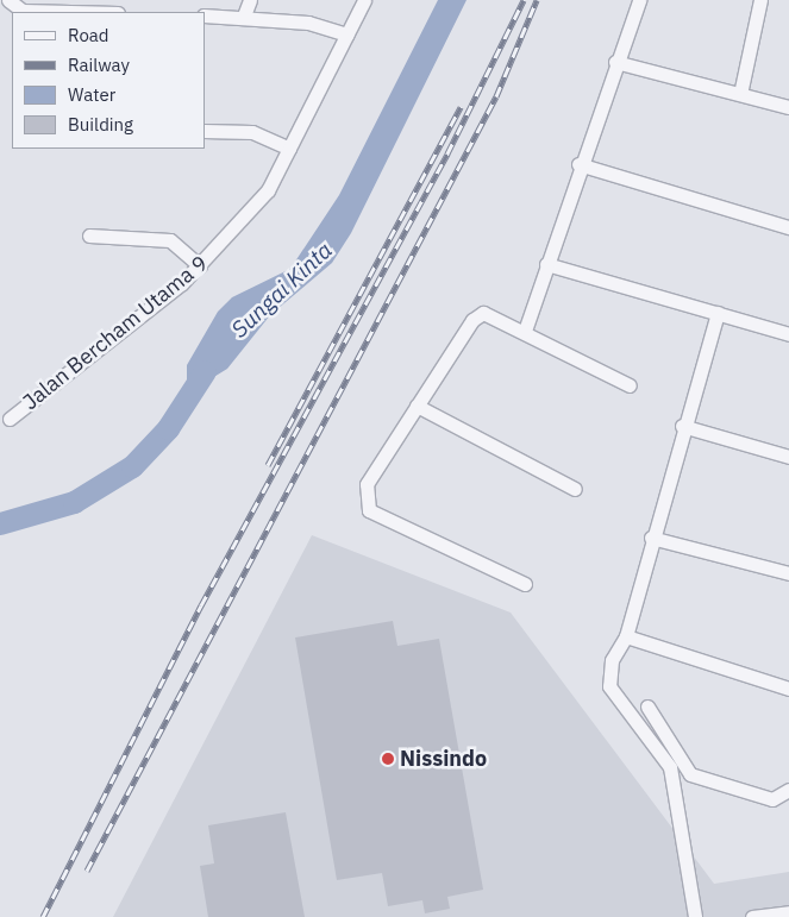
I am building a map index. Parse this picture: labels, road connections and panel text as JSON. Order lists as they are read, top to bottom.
{
  "streets": {
    "street": ["Jalan Bercham Utama 9"]
  },
  "water": ["Sungai Kinta"],
  "places": ["Nissindo"],
  "legend": [
    "Road",
    "Railway",
    "Water",
    "Building"
  ]
}
